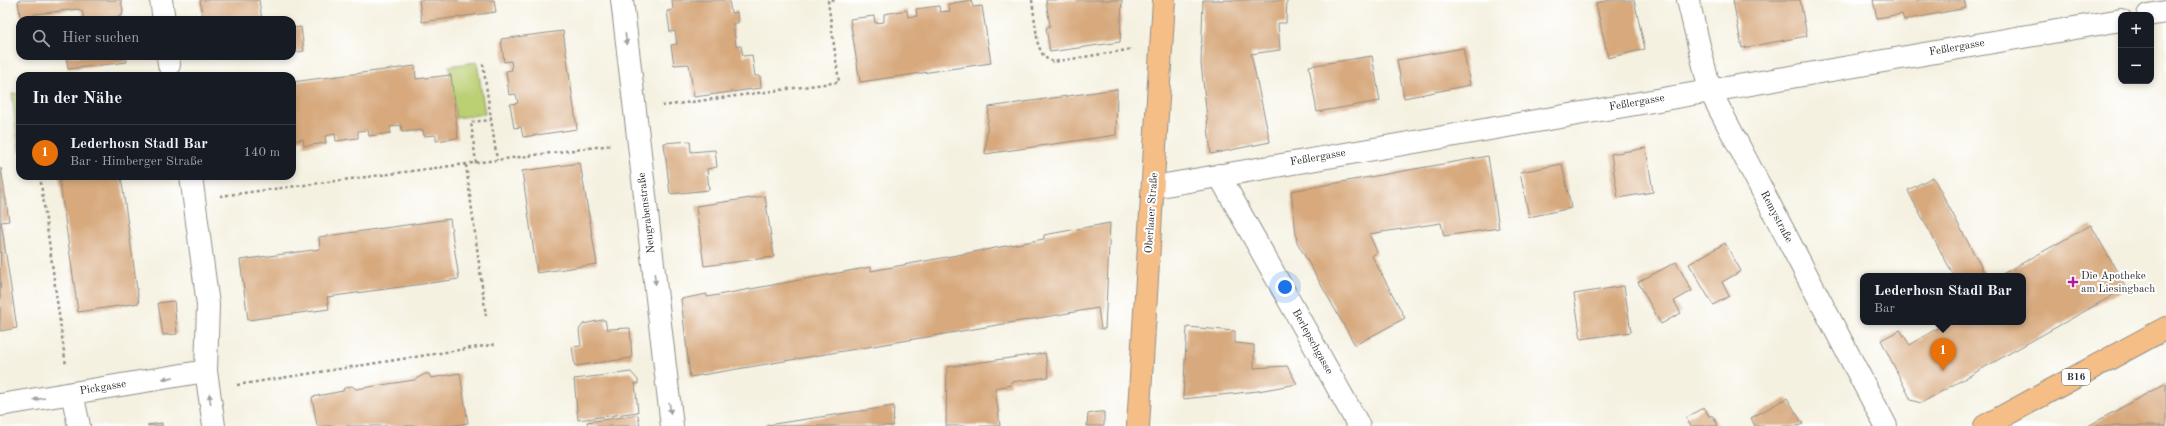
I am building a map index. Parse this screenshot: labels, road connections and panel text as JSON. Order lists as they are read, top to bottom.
{
  "streets": {
    "main road": ["Oberlaaer Straße", "B16"],
    "street": [
      "Feßlergasse",
      "Neugrabenstraße",
      "Remystraße",
      "Berlepschgasse",
      "Pickgasse"
    ]
  },
  "crossings": [
    ["Feßlergasse", "Oberlaaer Straße"],
    ["Feßlergasse", "Remystraße"],
    ["Feßlergasse", "Berlepschgasse"]
  ],
  "one_way": ["Neugrabenstraße", "Pickgasse"],
  "places": {
    "health": ["Die Apotheke am Liesingbach"]
  },
  "page": {
    "map_buttons": ["+", "−"],
    "search": "Hier suchen",
    "heading": "In der Nähe",
    "list": [
      {
        "mark": "1",
        "name": "Lederhosn Stadl Bar",
        "note": "Bar · Himberger Straße",
        "value": "140 m"
      }
    ],
    "popup": ["Lederhosn Stadl Bar", "Bar"],
    "pins": "1"
  }
}
